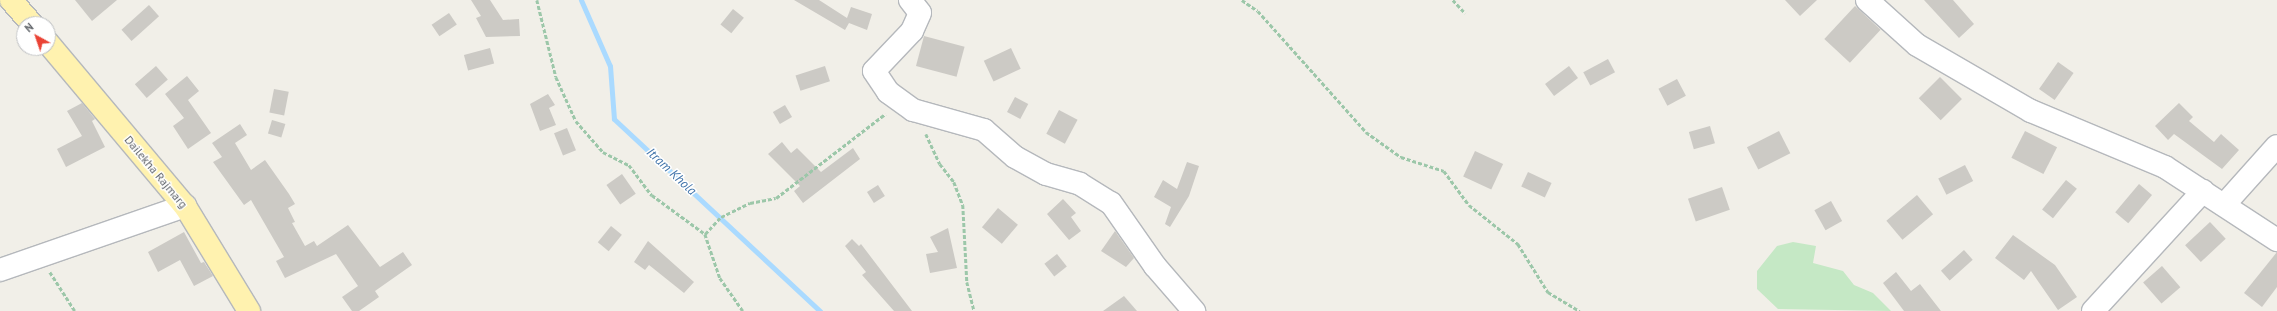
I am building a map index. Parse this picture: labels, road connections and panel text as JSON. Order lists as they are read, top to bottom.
{
  "streets": {
    "main road": ["Dailekha Rajmarg"]
  },
  "water": ["Itram Khola"],
  "north": "top left"
}
